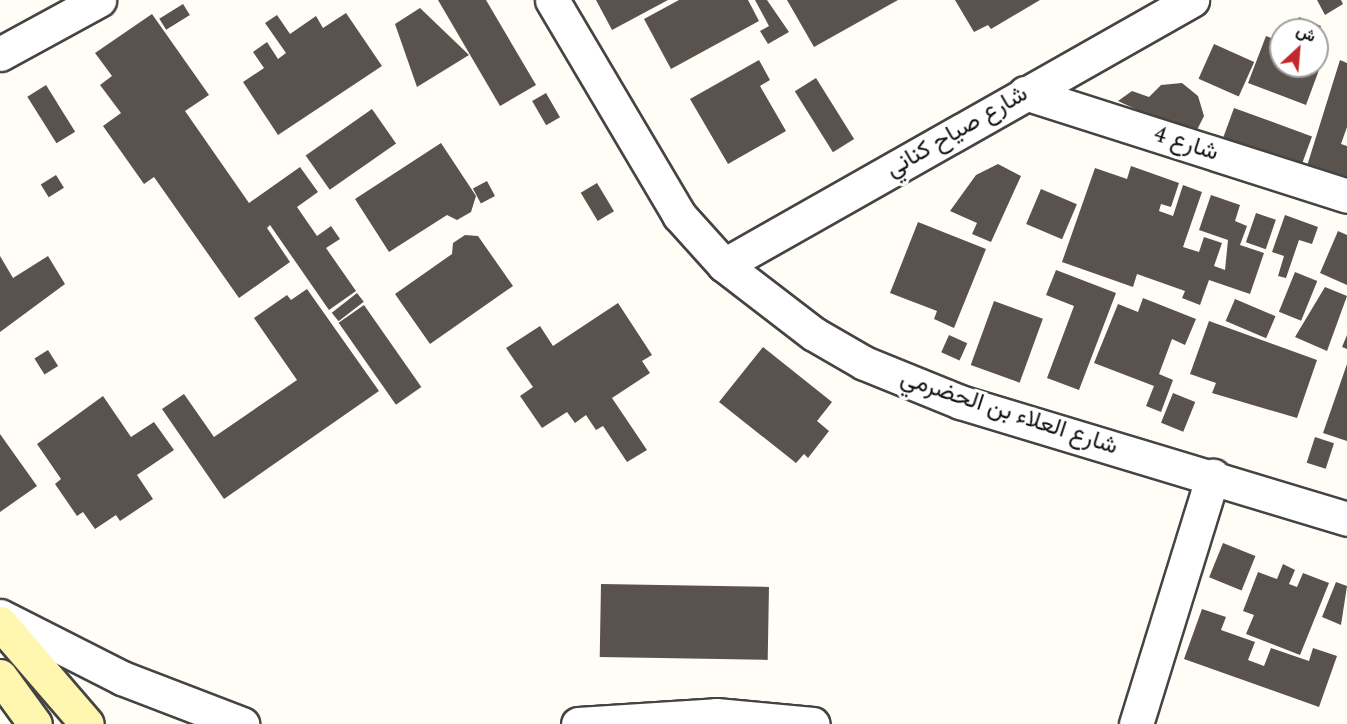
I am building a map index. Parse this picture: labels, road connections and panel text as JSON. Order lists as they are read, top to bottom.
{
  "streets": {
    "street": ["شارع صياح كناني", "شارع 4", "شارع العلاء بن الحضرمي"]
  },
  "crossings": [
    ["شارع صياح كناني", "شارع 4"],
    ["شارع صياح كناني", "شارع العلاء بن الحضرمي"]
  ],
  "north": "top right"
}
